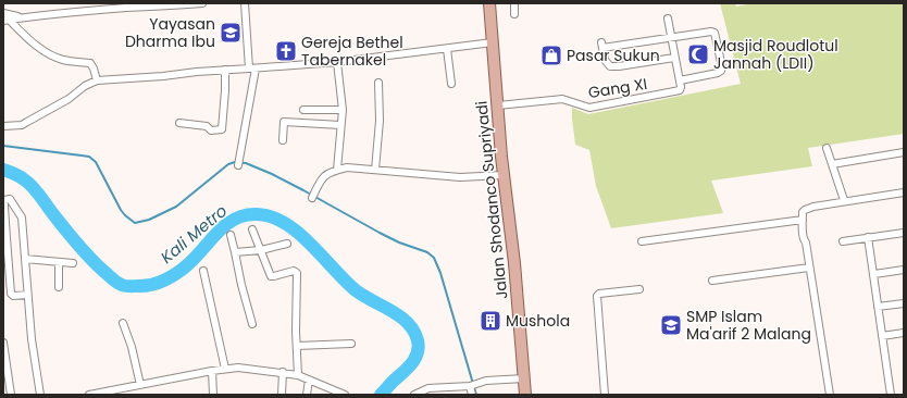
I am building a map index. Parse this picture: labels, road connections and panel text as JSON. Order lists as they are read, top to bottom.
{
  "streets": {
    "main road": ["Jalan Shodanco Supriyadi"],
    "street": ["Gang XI"]
  },
  "crossings": [
    ["Gang XI", "Jalan Shodanco Supriyadi"]
  ],
  "water": ["Kali Metro"],
  "places": {
    "school or university": ["Yayasan Dharma Ibu", "SMP Islam Ma'arif 2 Malang"],
    "church": ["Gereja Bethel Tabernakel"],
    "mosque": ["Masjid Roudlotul Jannah (LDII)"],
    "shop": ["Pasar Sukun"],
    "building": ["Mushola"]
  }
}
